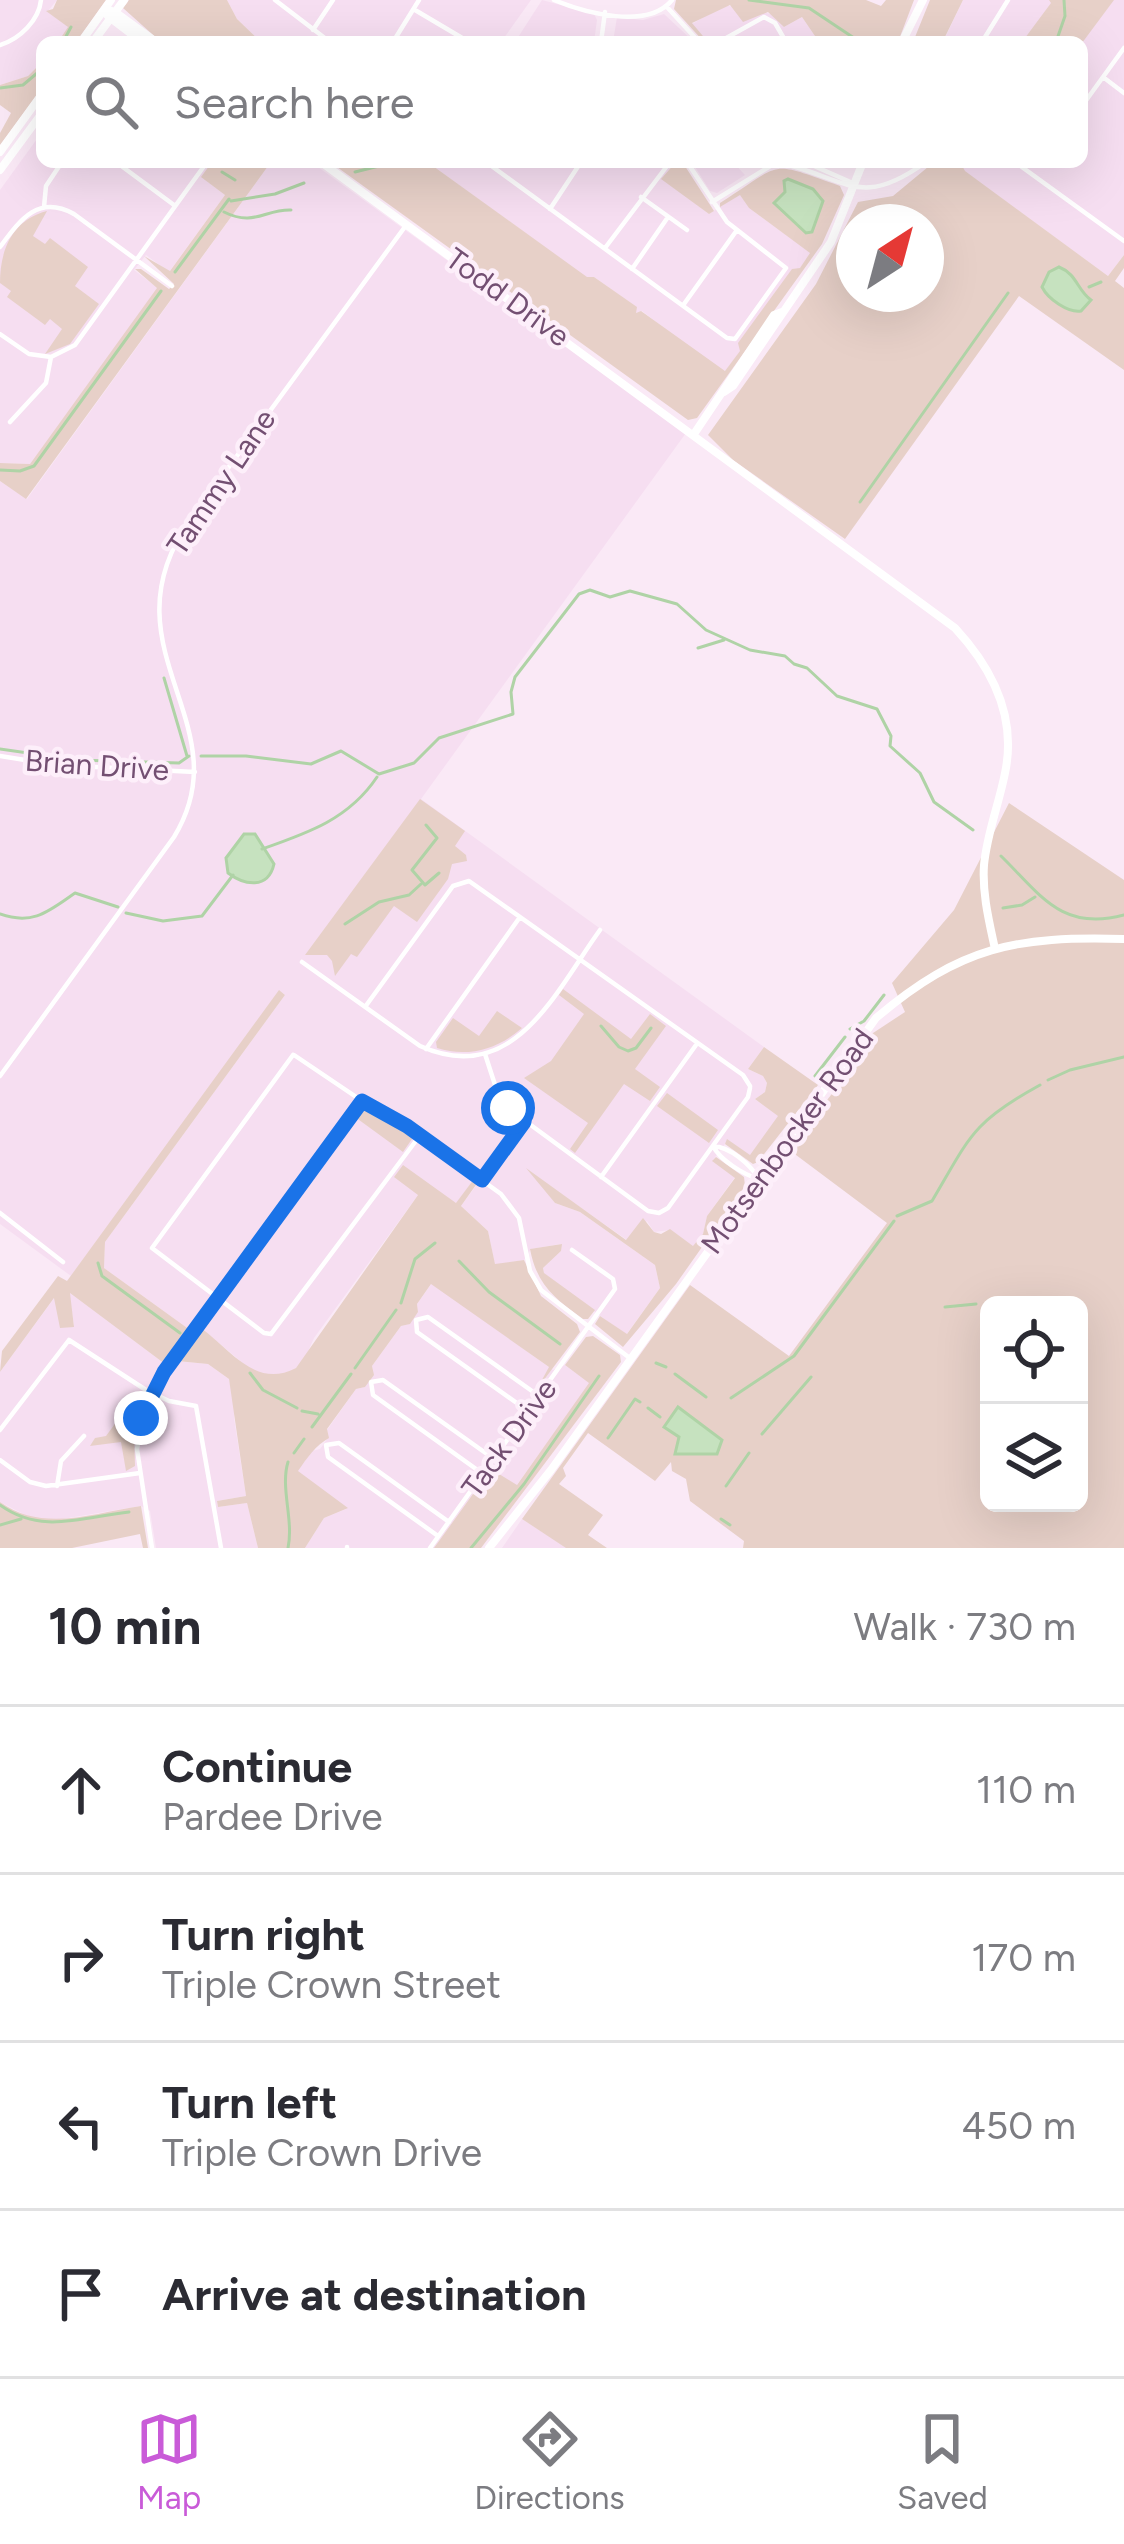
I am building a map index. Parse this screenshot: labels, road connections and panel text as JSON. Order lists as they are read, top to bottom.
{
  "streets": {
    "main road": ["Todd Drive", "Motsenbocker Road"],
    "street": ["Tammy Lane", "Brian Drive", "Tack Drive"]
  },
  "crossings": [
    ["Todd Drive", "Tammy Lane"],
    ["Tammy Lane", "Brian Drive"]
  ],
  "north": "top right",
  "page": {
    "search": "Search here",
    "heading": ["10 min", "Walk · 730 m"],
    "list": [
      ["Continue", "Pardee Drive", "110 m"],
      ["Turn right", "Triple Crown Street", "170 m"],
      ["Turn left", "Triple Crown Drive", "450 m"],
      "Arrive at destination"
    ],
    "nav": ["Map", "Directions", "Saved"]
  }
}
